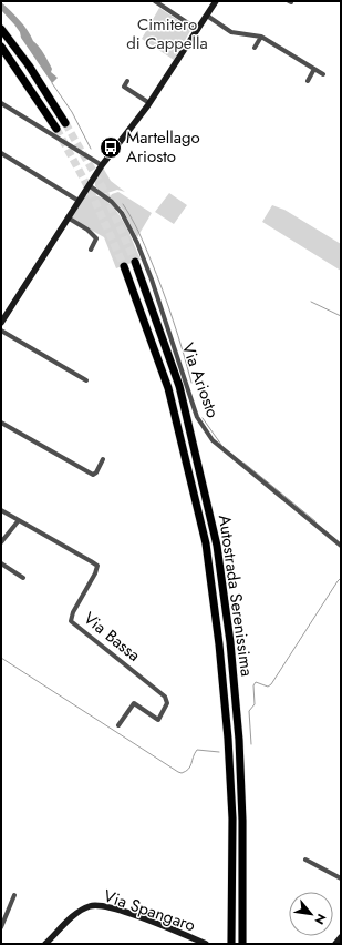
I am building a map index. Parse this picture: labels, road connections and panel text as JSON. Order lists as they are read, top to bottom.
{
  "streets": {
    "highway": ["Autostrada Serenissima"],
    "main road": ["Via Spangaro"],
    "street": ["Via Ariosto", "Via Bassa"]
  },
  "parks": ["Cimitero di Cappella"],
  "places": {
    "bus stop": ["Martellago Ariosto"]
  },
  "north": "bottom right"
}
